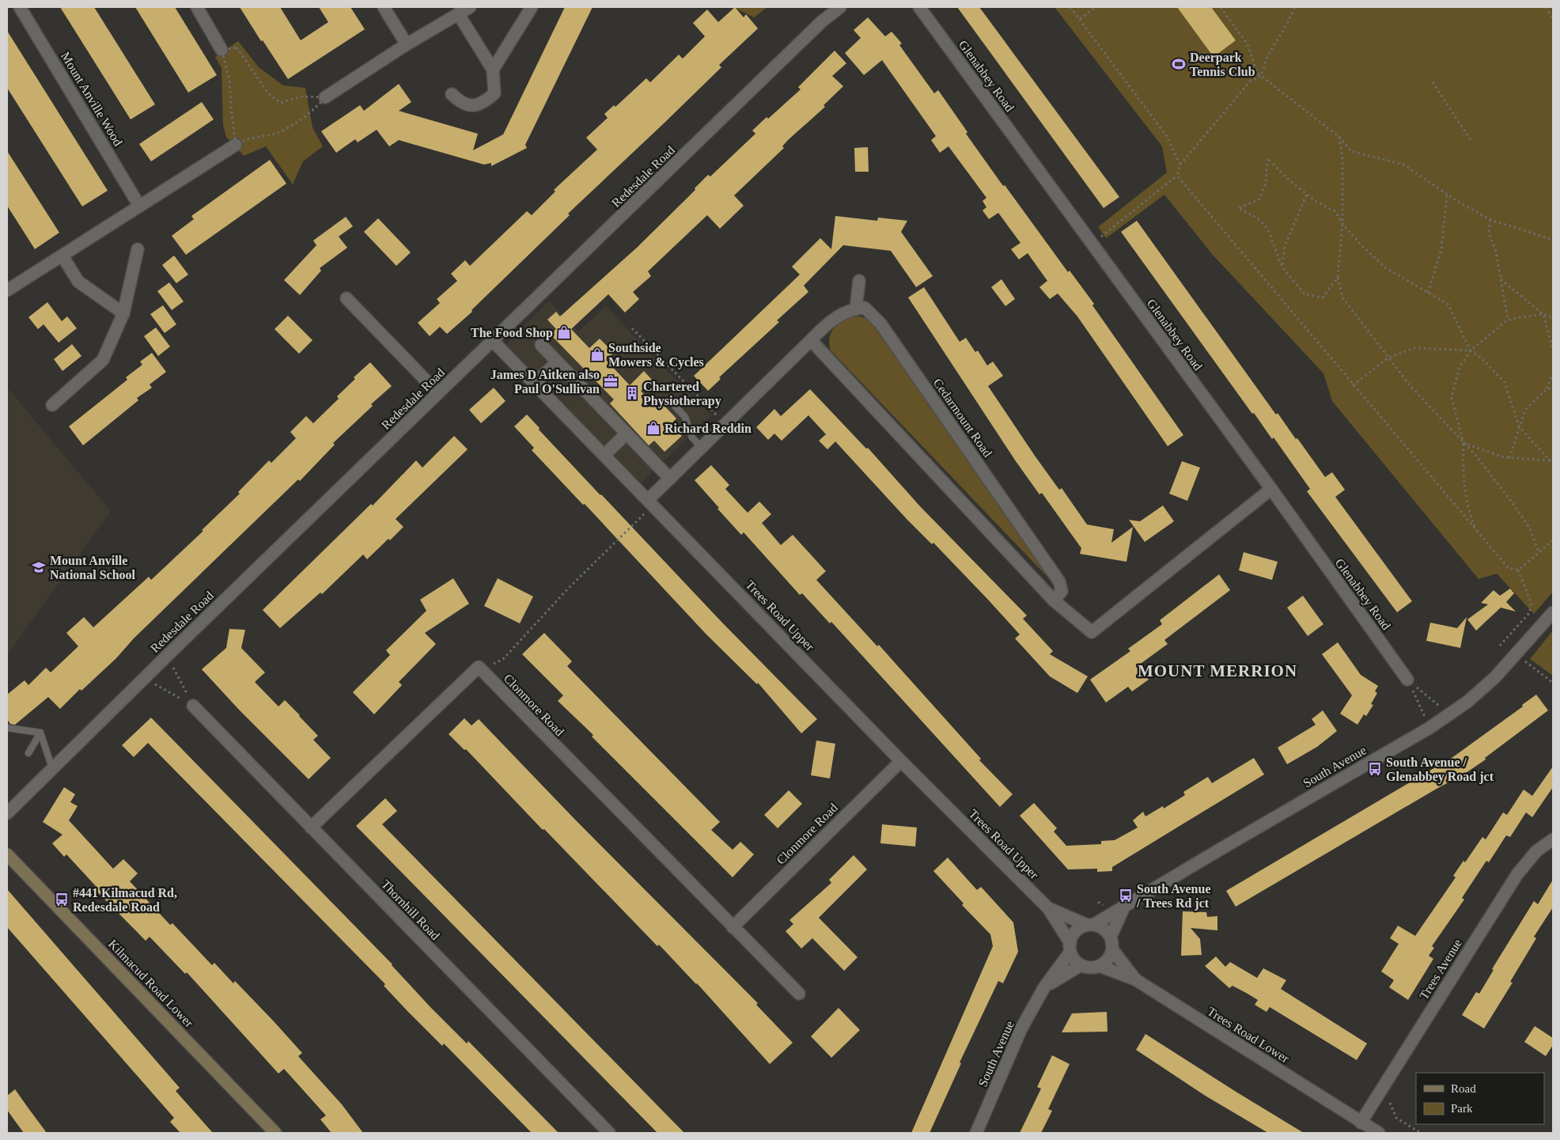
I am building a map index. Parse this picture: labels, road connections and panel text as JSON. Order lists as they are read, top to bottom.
{
  "streets": {
    "main road": ["Kilmacud Road Lower"],
    "street": [
      "Glenabbey Road",
      "Mount Anville Wood",
      "Redesdale Road",
      "Cedarmount Road",
      "Trees Road Upper",
      "Clonmore Road",
      "South Avenue",
      "Thornhill Road",
      "Trees Avenue",
      "Trees Road Lower"
    ]
  },
  "crossings": [
    ["Redesdale Road", "Trees Road Upper"],
    ["Trees Road Upper", "Clonmore Road"],
    ["South Avenue", "Trees Road Lower"],
    ["Trees Avenue", "Trees Road Lower"]
  ],
  "districts": ["MOUNT MERRION"],
  "places": {
    "sports": ["Deerpark Tennis Club"],
    "shop": ["The Food Shop", "Southside Mowers & Cycles", "Richard Reddin"],
    "office": ["James D Aitken also Paul O'Sullivan"],
    "building": ["Chartered Physiotherapy"],
    "school or university": ["Mount Anville National School"],
    "bus stop": ["South Avenue / Glenabbey Road jct", "South Avenue / Trees Rd jct", "#441 Kilmacud Rd, Redesdale Road"]
  },
  "legend": ["Road", "Park"]
}
